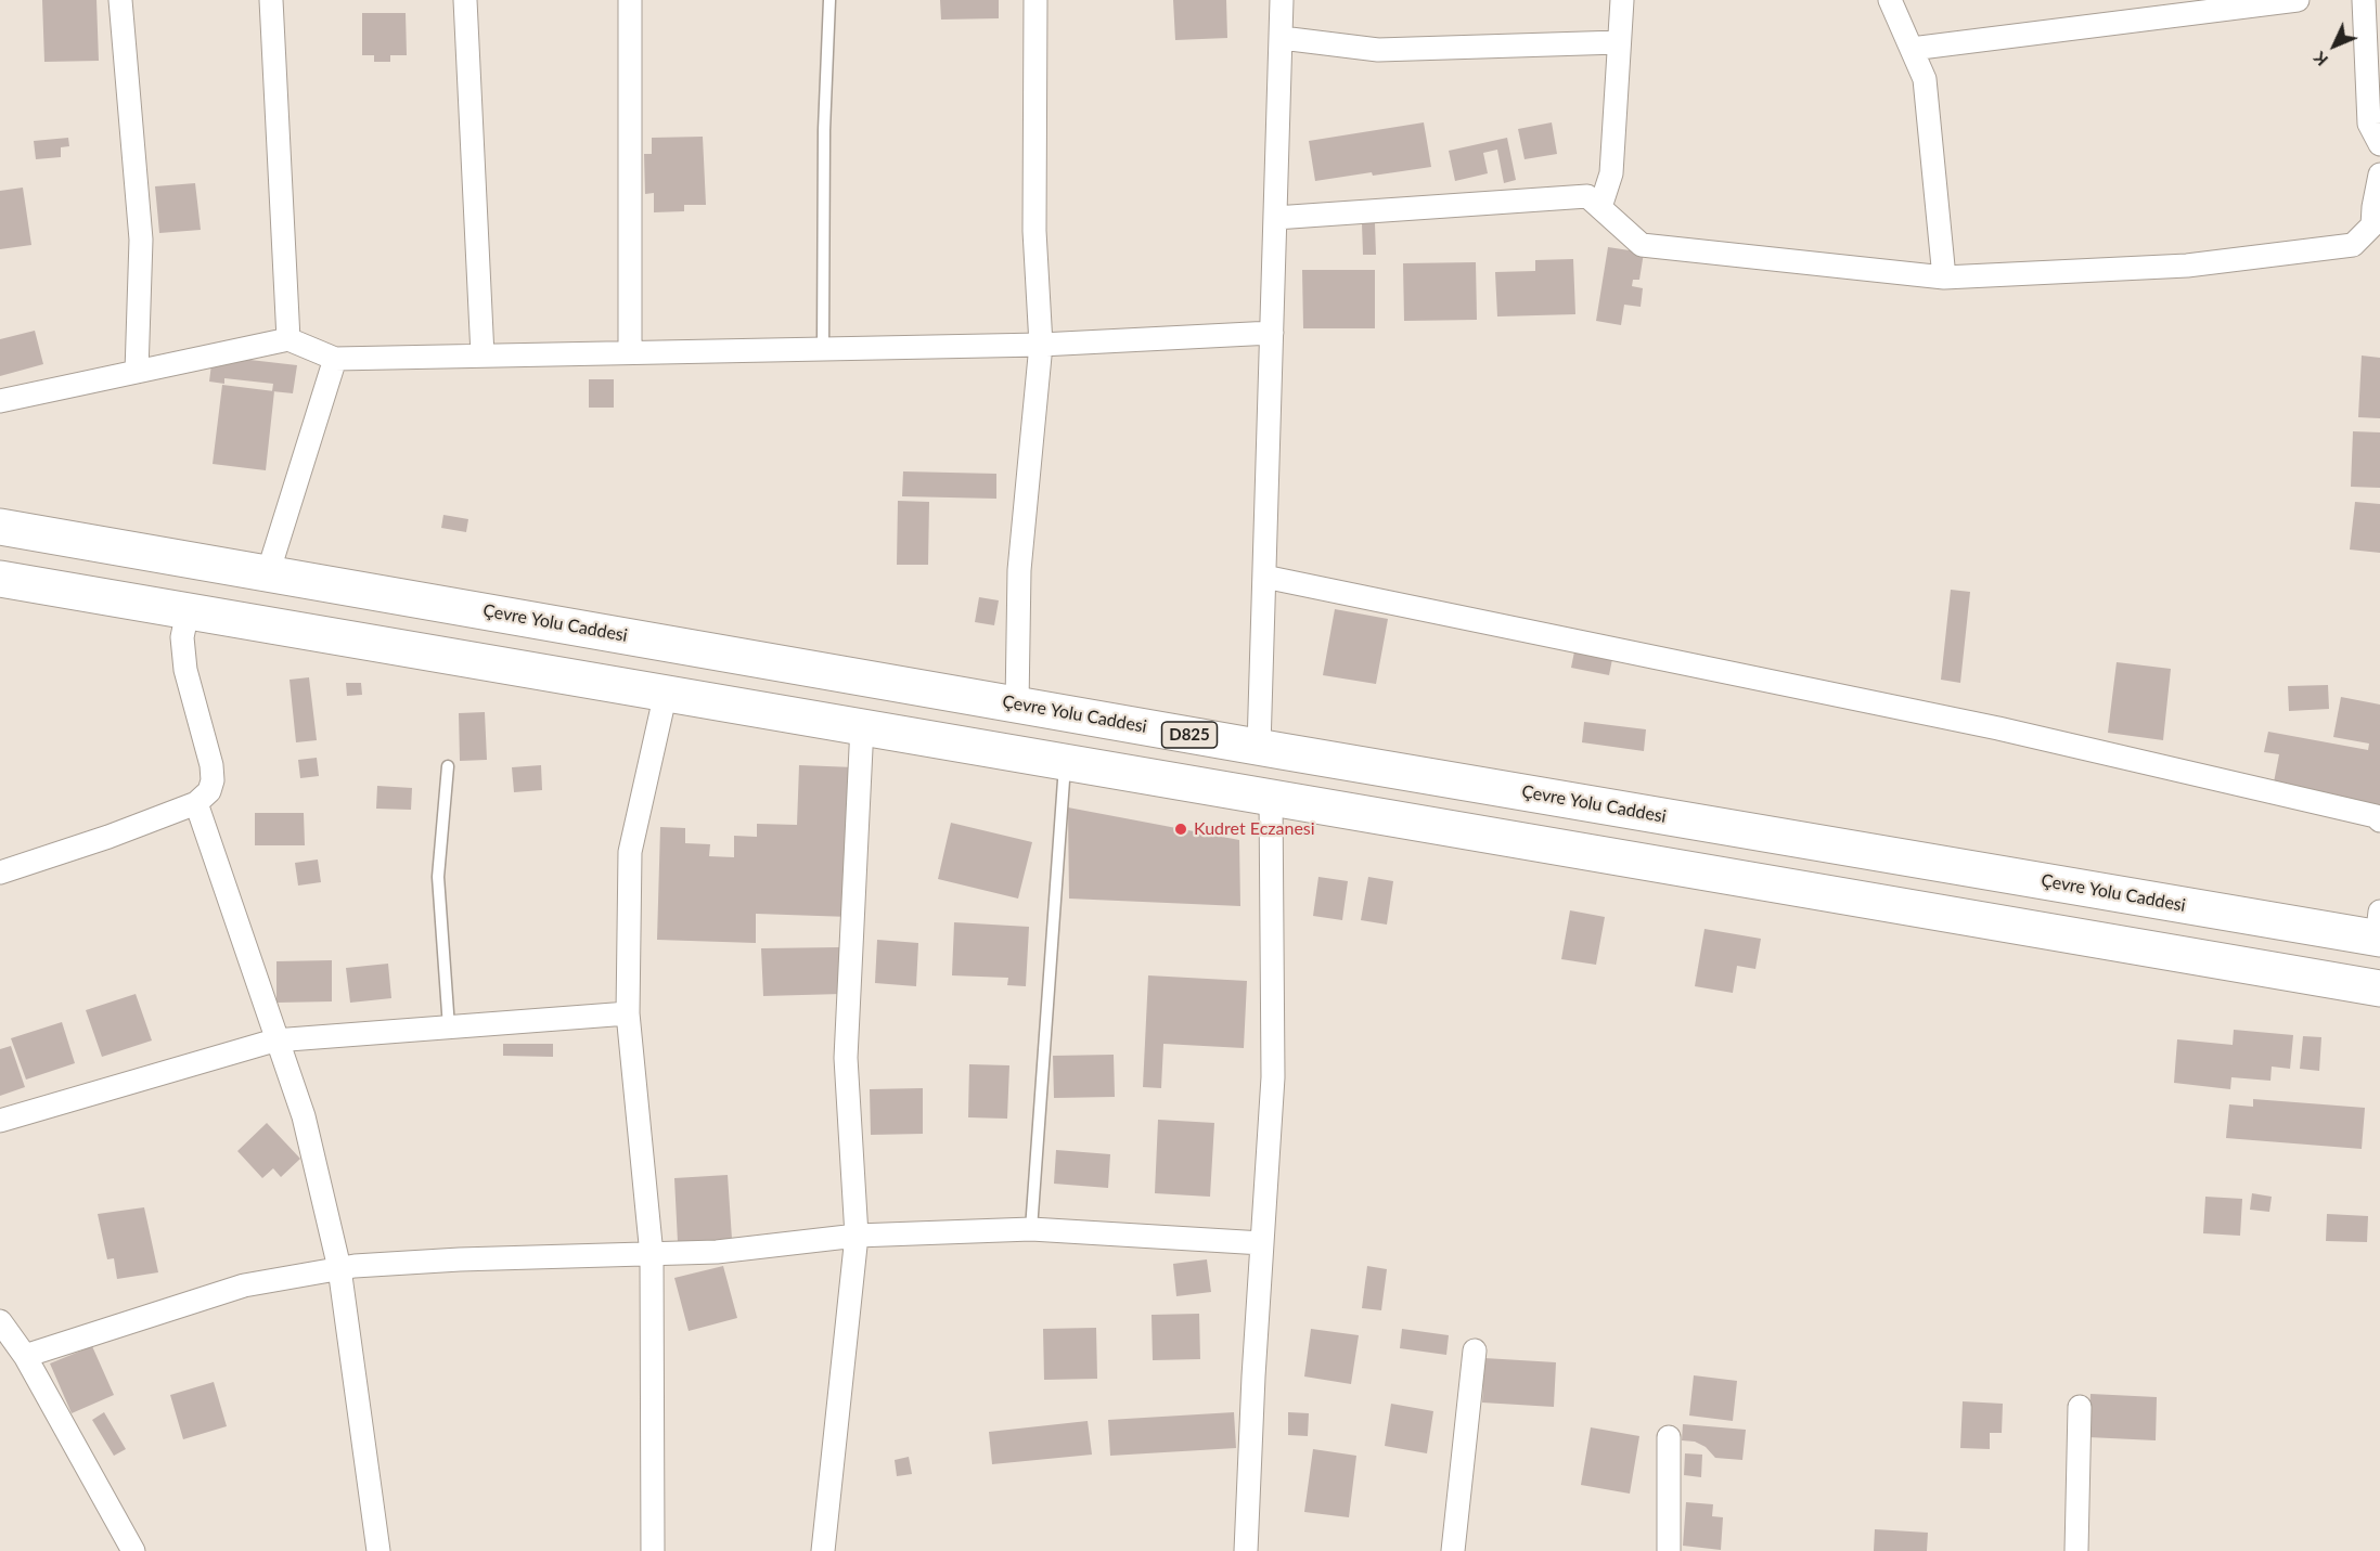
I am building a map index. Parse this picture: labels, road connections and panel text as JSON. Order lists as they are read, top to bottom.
{
  "streets": {
    "highway": ["Çevre Yolu Caddesi", "D825"]
  },
  "places": ["Kudret Eczanesi"],
  "north": "bottom left"
}
